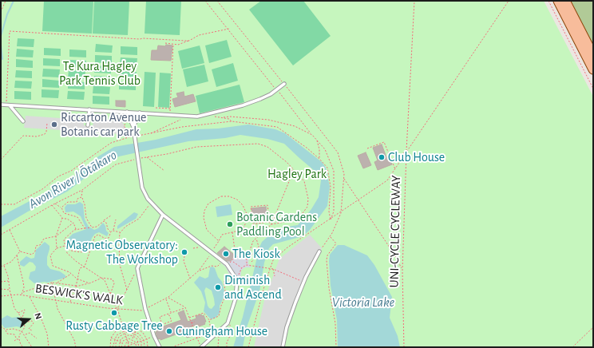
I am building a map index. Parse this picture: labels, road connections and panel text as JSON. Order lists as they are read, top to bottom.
{
  "streets": {
    "path": ["UNI-CYCLE CYCLEWAY", "BESWICK'S WALK"]
  },
  "water": ["Avon River / Ōtākaro", "Victoria Lake"],
  "parks": ["Te Kura Hagley Park Tennis Club", "Hagley Park"],
  "places": [
    "Riccarton Avenue Botanic car park",
    "Club House",
    "Botanic Gardens Paddling Pool",
    "Magnetic Observatory: The Workshop",
    "The Kiosk",
    "Diminish and Ascend",
    "Rusty Cabbage Tree",
    "Cuningham House"
  ],
  "north": "right"
}
